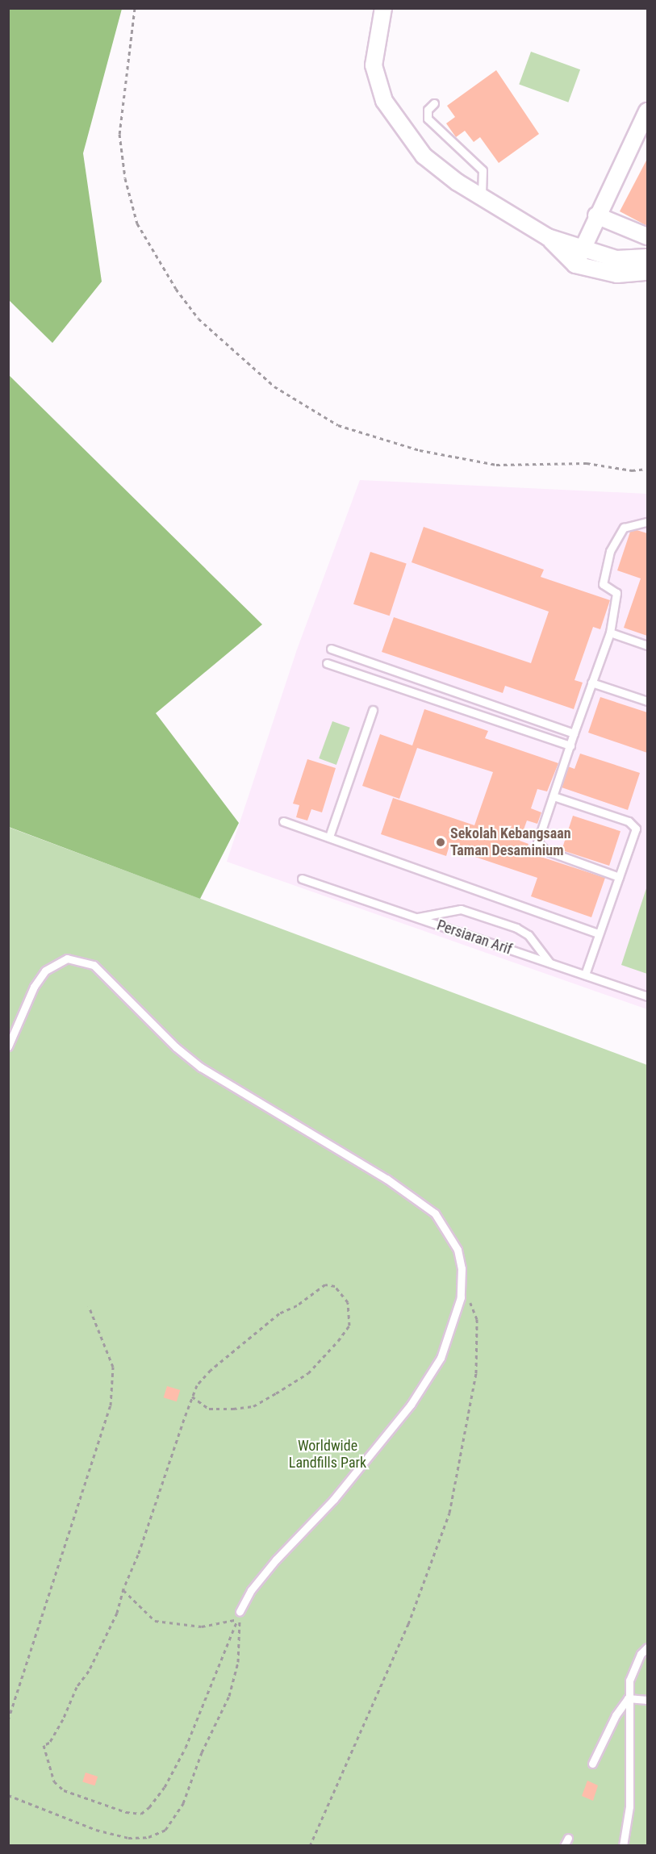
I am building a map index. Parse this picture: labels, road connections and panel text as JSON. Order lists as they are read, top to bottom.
{
  "streets": {
    "lane": ["Persiaran Arif"]
  },
  "parks": ["Worldwide Landfills Park"],
  "places": ["Sekolah Kebangsaan Taman Desaminium"]
}
